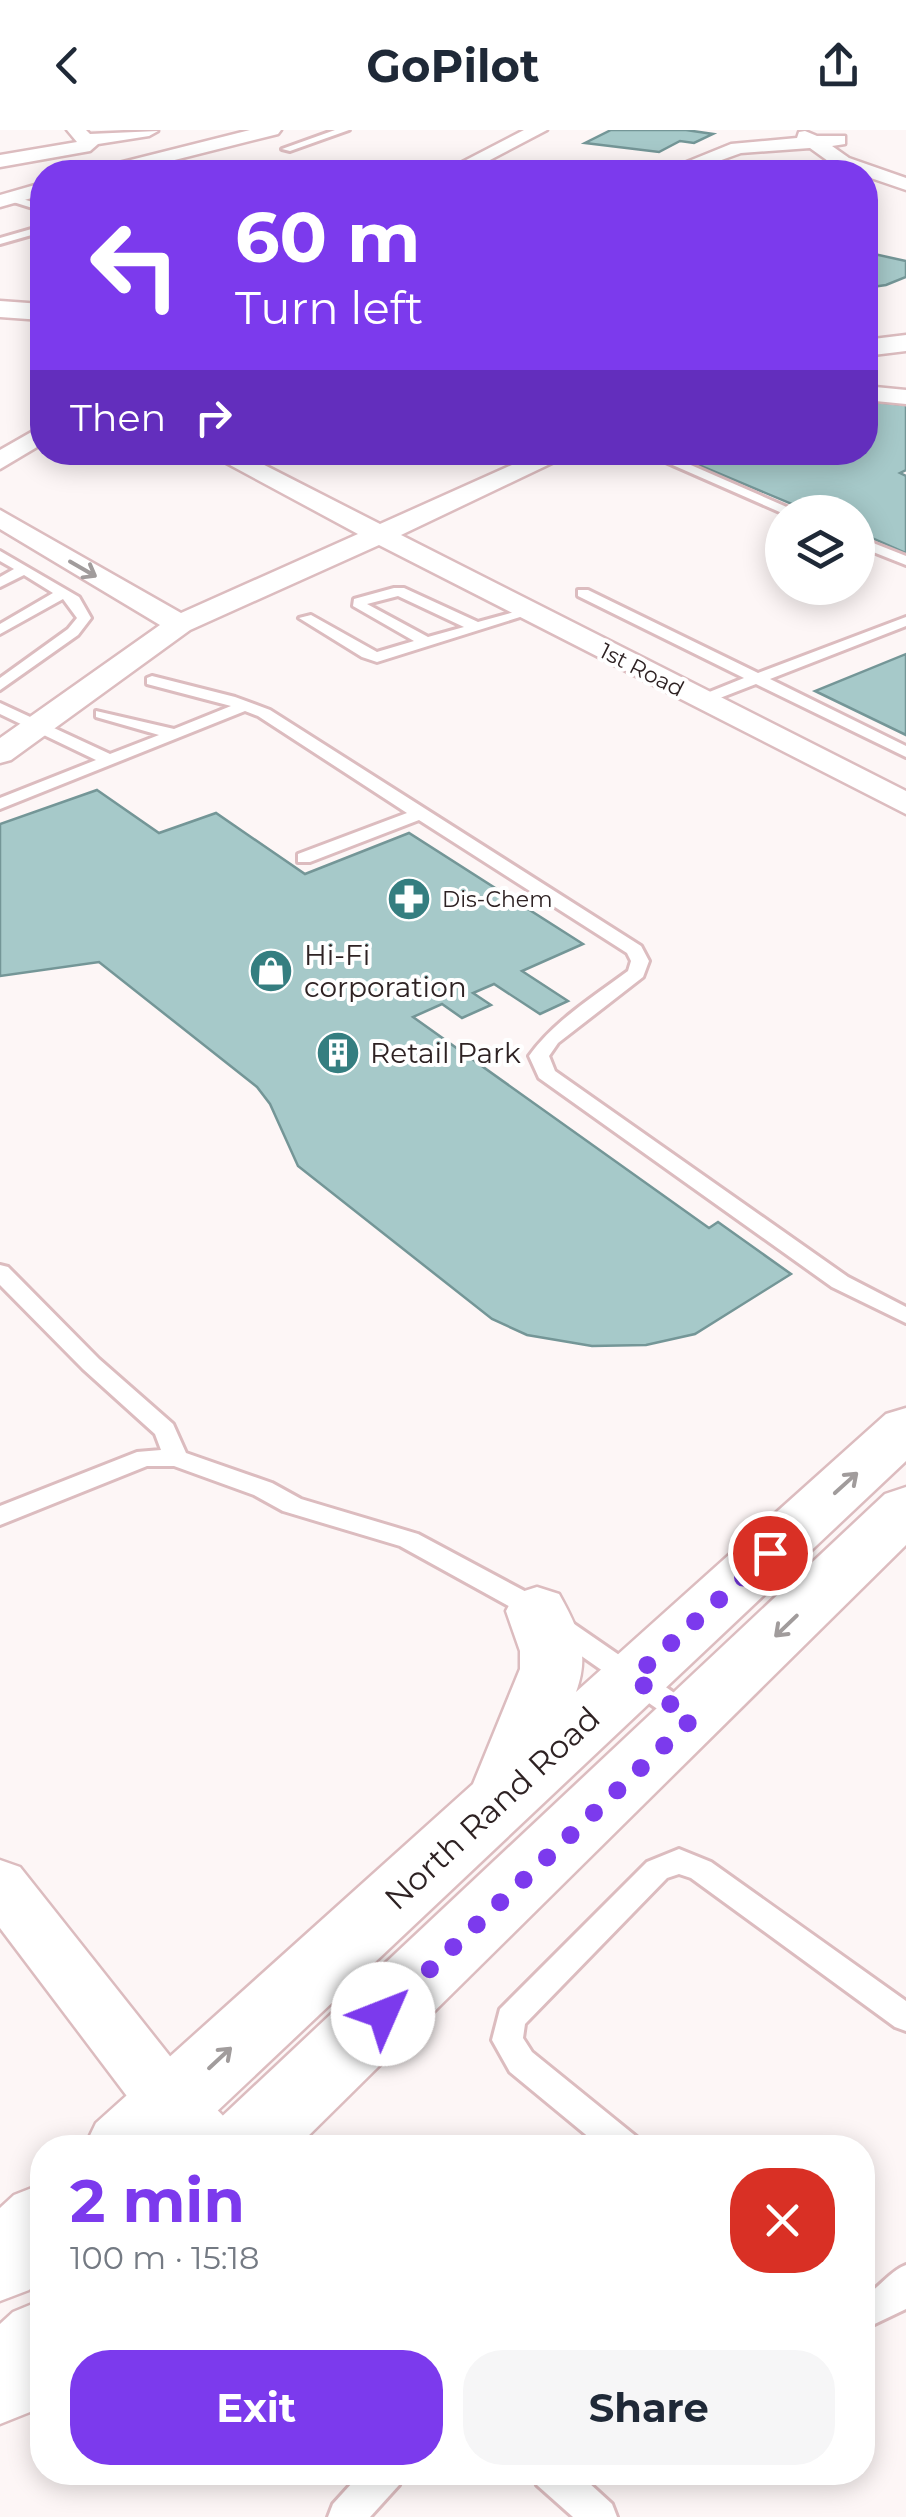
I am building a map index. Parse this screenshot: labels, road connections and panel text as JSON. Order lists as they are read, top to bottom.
{
  "streets": {
    "main road": ["North Rand Road"],
    "street": ["1st Road"]
  },
  "places": {
    "pharmacy": ["Dis-Chem"],
    "shop": ["Hi-Fi corporation"],
    "building": ["Retail Park"]
  },
  "page": {
    "header": "GoPilot",
    "turn": ["60 m", "Turn left"],
    "then": "Then",
    "heading": ["2 min", "100 m · 15:18"],
    "buttons": ["Exit", "Share"]
  }
}
